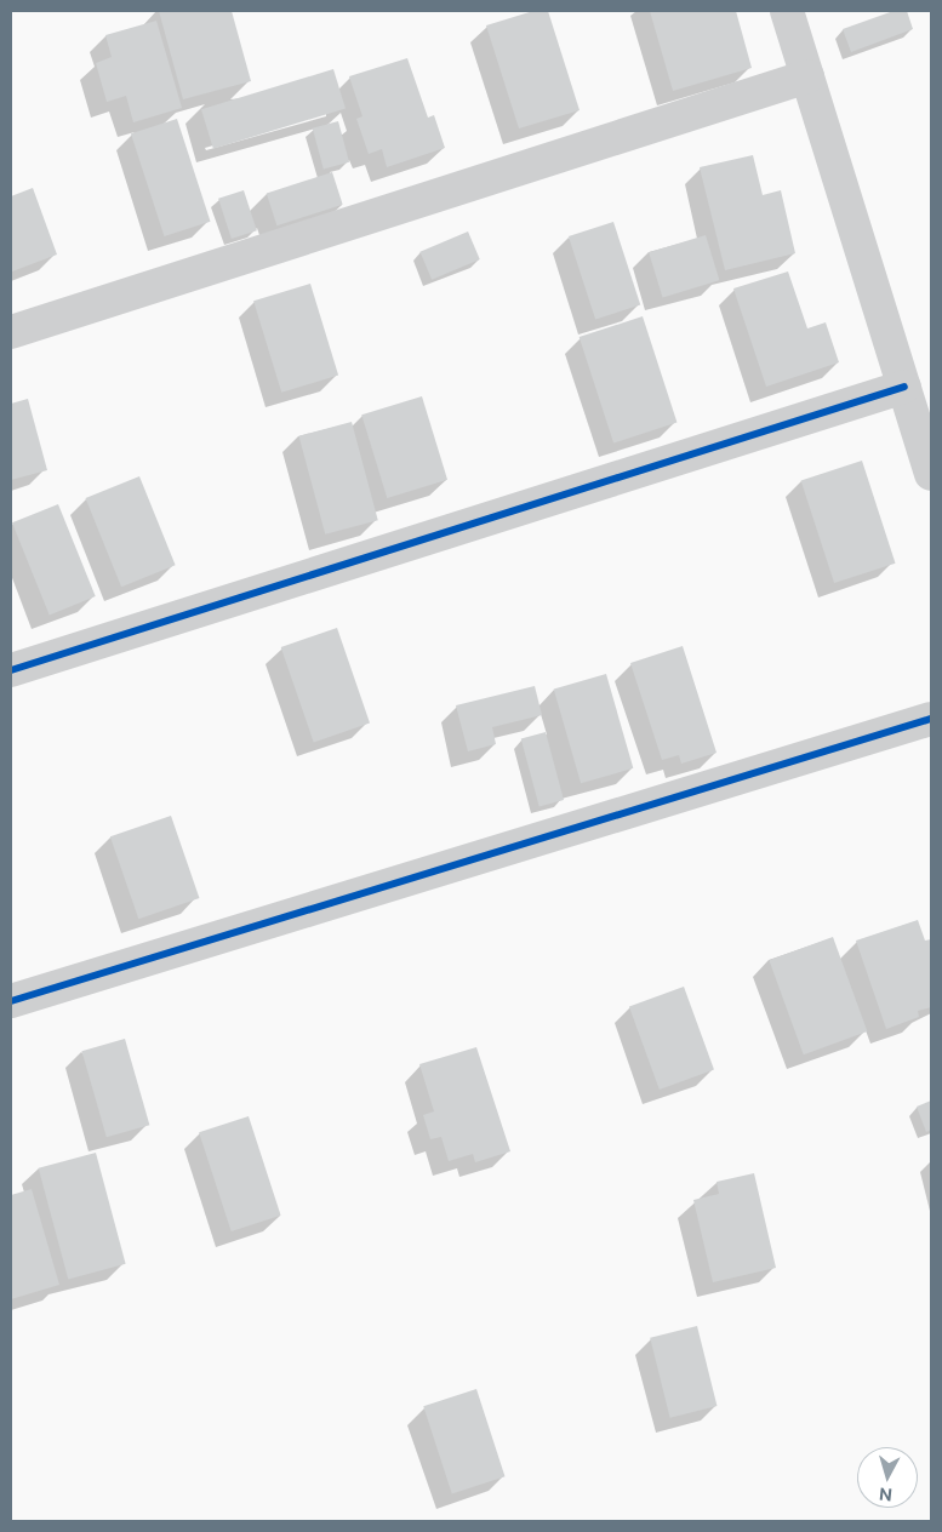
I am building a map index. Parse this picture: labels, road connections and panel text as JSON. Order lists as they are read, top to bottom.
{
  "north": "bottom"
}
